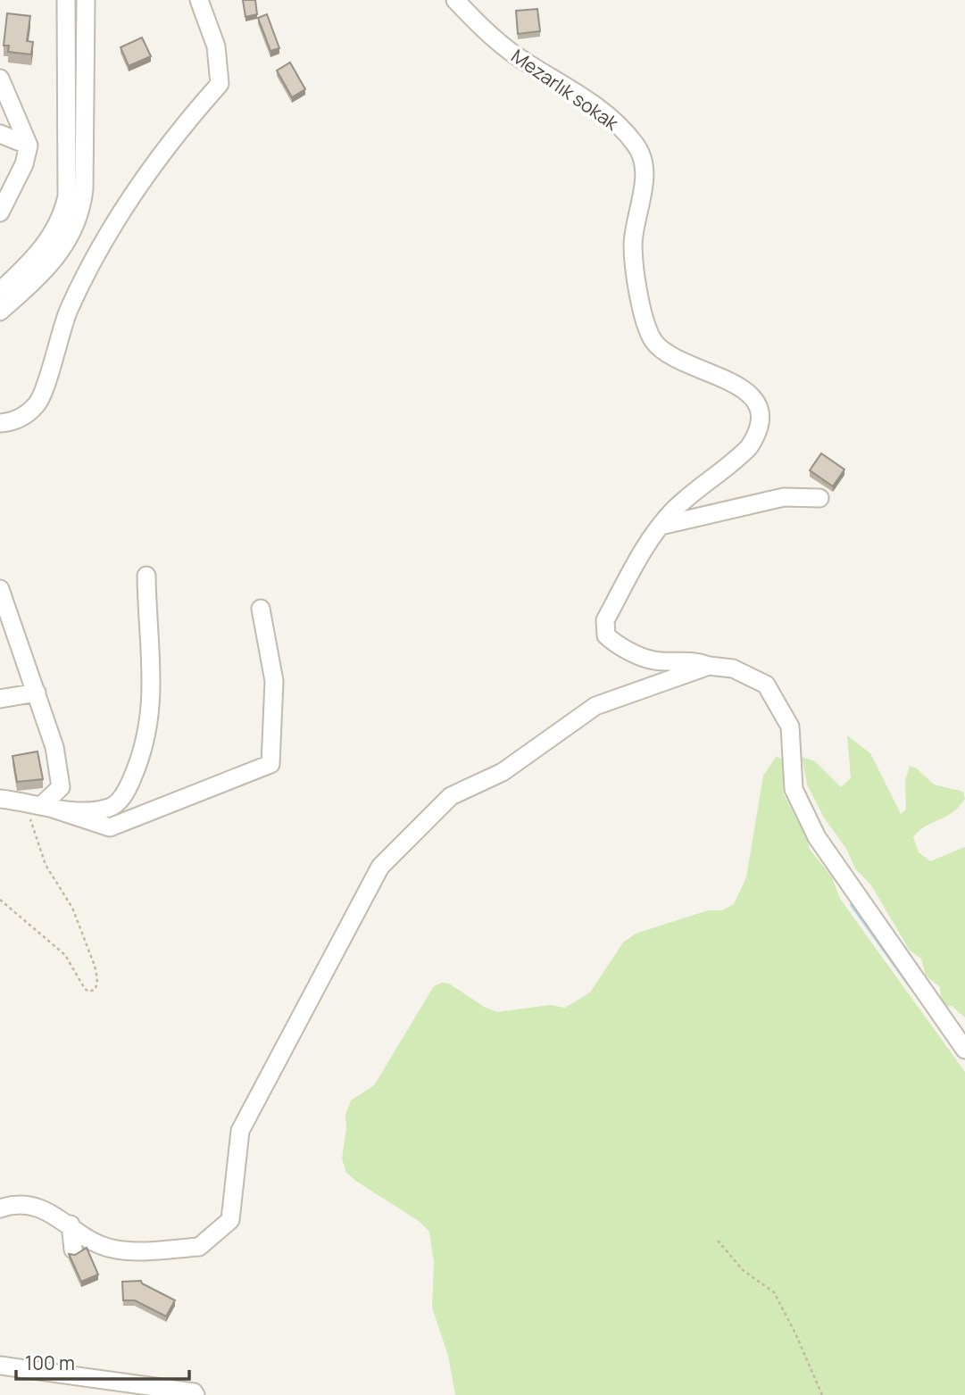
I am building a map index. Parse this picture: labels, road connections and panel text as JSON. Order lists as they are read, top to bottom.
{
  "streets": {
    "street": ["Mezarlık sokak"]
  },
  "scale_bar": "100 m"
}
